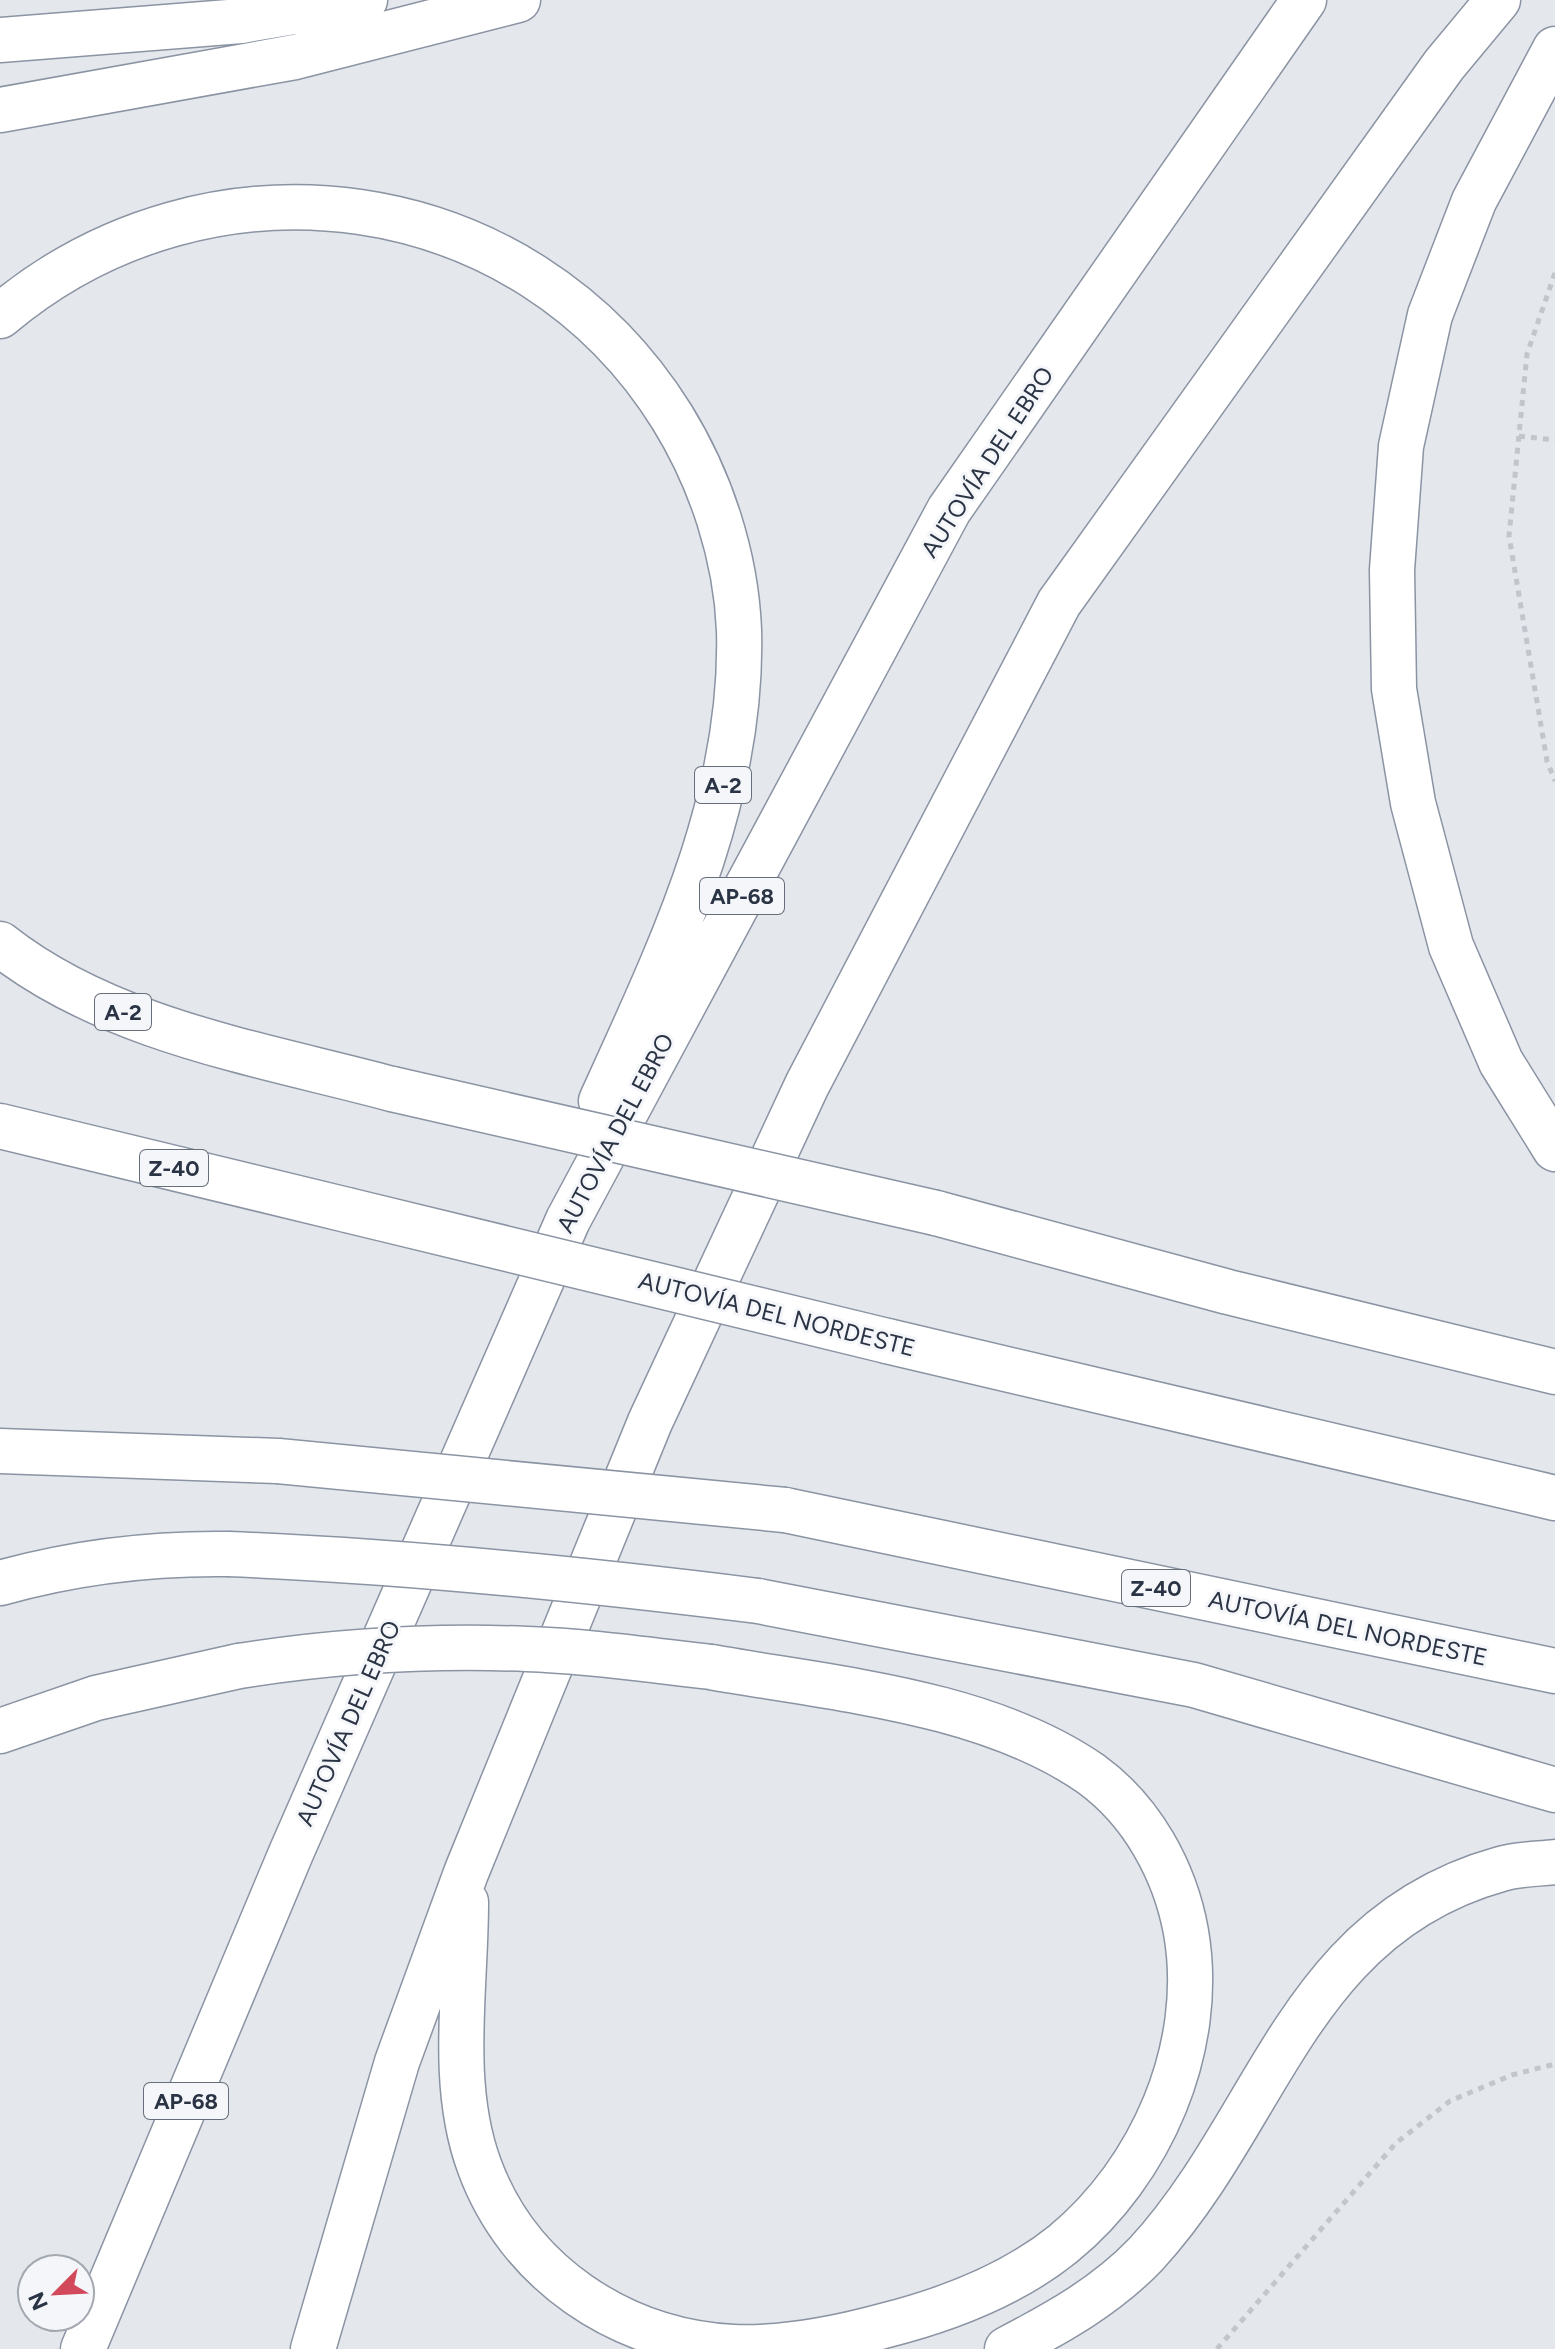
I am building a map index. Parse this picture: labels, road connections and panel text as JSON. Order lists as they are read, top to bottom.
{
  "streets": {
    "highway": [
      "AUTOVÍA DEL EBRO",
      "A-2",
      "AP-68",
      "Z-40",
      "AUTOVÍA DEL NORDESTE"
    ]
  },
  "crossings": [
    ["AUTOVÍA DEL EBRO", "A-2"]
  ],
  "north": "bottom left"
}
